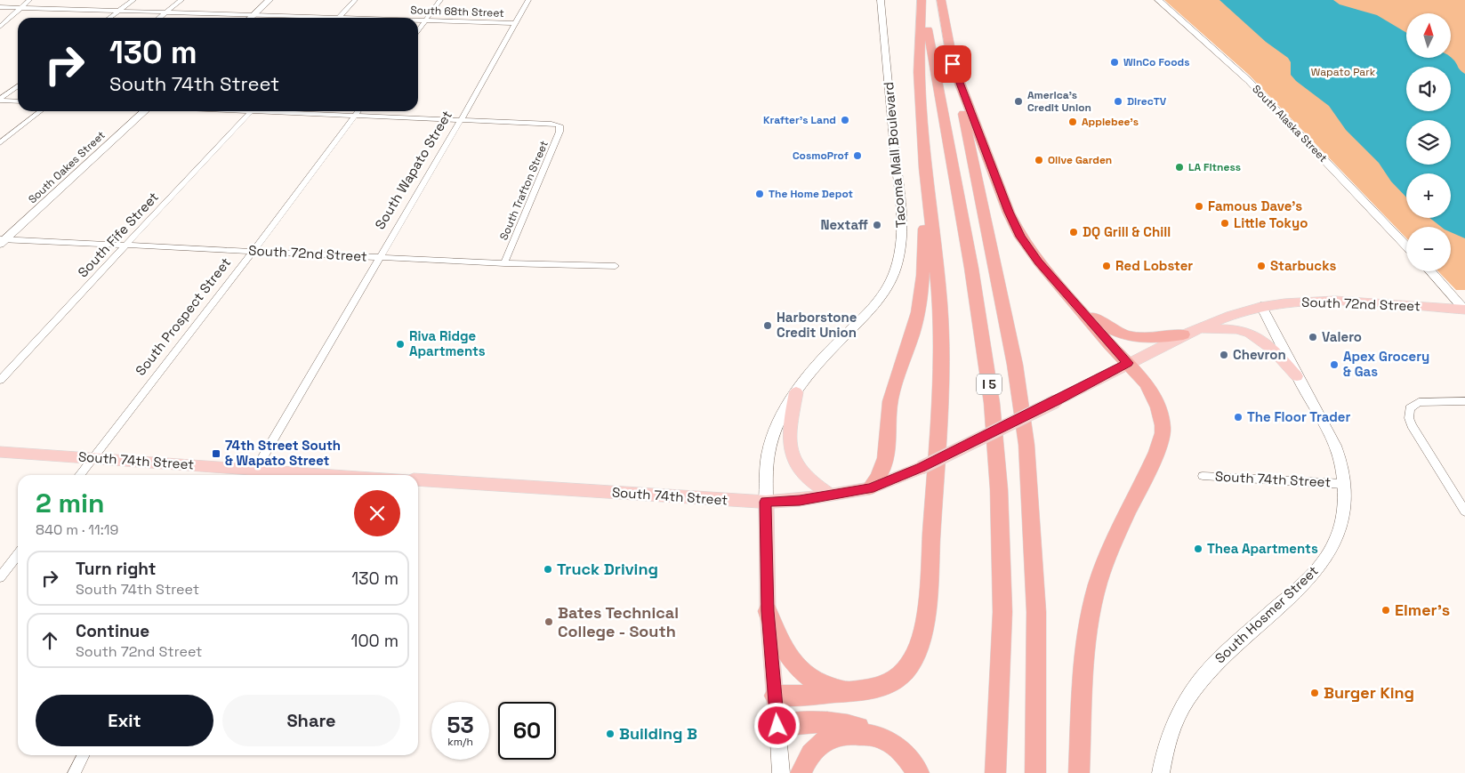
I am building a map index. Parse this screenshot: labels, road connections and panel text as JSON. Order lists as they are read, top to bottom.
{
  "streets": {
    "highway": ["I 5"],
    "main road": [
      "South Alaska Street",
      "Tacoma Mall Boulevard",
      "South Oakes Street",
      "South 72nd Street",
      "South 74th Street",
      "South Hosmer Street"
    ],
    "street": [
      "South 68th Street",
      "South Wapato Street",
      "South Trafton Street",
      "South Fife Street",
      "South Prospect Street"
    ]
  },
  "crossings": [
    ["South 68th Street", "South Wapato Street"],
    ["Tacoma Mall Boulevard", "South 74th Street"],
    ["South Oakes Street", "South 72nd Street"],
    ["South Wapato Street", "South Trafton Street"],
    ["South Wapato Street", "South 72nd Street"],
    ["South Wapato Street", "South 74th Street"],
    ["South Trafton Street", "South 72nd Street"],
    ["South Fife Street", "South 72nd Street"],
    ["South 72nd Street", "South Prospect Street"],
    ["South 72nd Street", "South 74th Street"],
    ["South 72nd Street", "South Hosmer Street"],
    ["South Prospect Street", "South 74th Street"],
    ["South 74th Street", "South Hosmer Street"]
  ],
  "parks": ["Wapato Park"],
  "places": {
    "other": [
      "WinCo Foods",
      "America's Credit Union",
      "DirecTV",
      "Krafter's Land",
      "Applebee's",
      "CosmoProf",
      "Olive Garden",
      "LA Fitness",
      "The Home Depot",
      "Famous Dave's",
      "Little Tokyo",
      "Nextaff",
      "DQ Grill & Chill",
      "Red Lobster",
      "Starbucks",
      "Harborstone Credit Union",
      "Valero",
      "Riva Ridge Apartments",
      "Chevron",
      "Apex Grocery & Gas",
      "The Floor Trader",
      "Thea Apartments",
      "Truck Driving",
      "Elmer's",
      "Bates Technical College - South",
      "Burger King",
      "Building B"
    ],
    "transit": ["74th Street South & Wapato Street"]
  },
  "north": "top",
  "page": {
    "map_buttons": ["+", "−"],
    "turn": ["130 m", "South 74th Street"],
    "heading": ["2 min", "840 m · 11:19"],
    "list": [
      {
        "name": "Turn right",
        "note": "South 74th Street",
        "value": "130 m"
      },
      {
        "name": "Continue",
        "note": "South 72nd Street",
        "value": "100 m"
      }
    ],
    "buttons": ["Exit", "Share"],
    "speed": "53 km/h",
    "limit": "60"
  }
}
